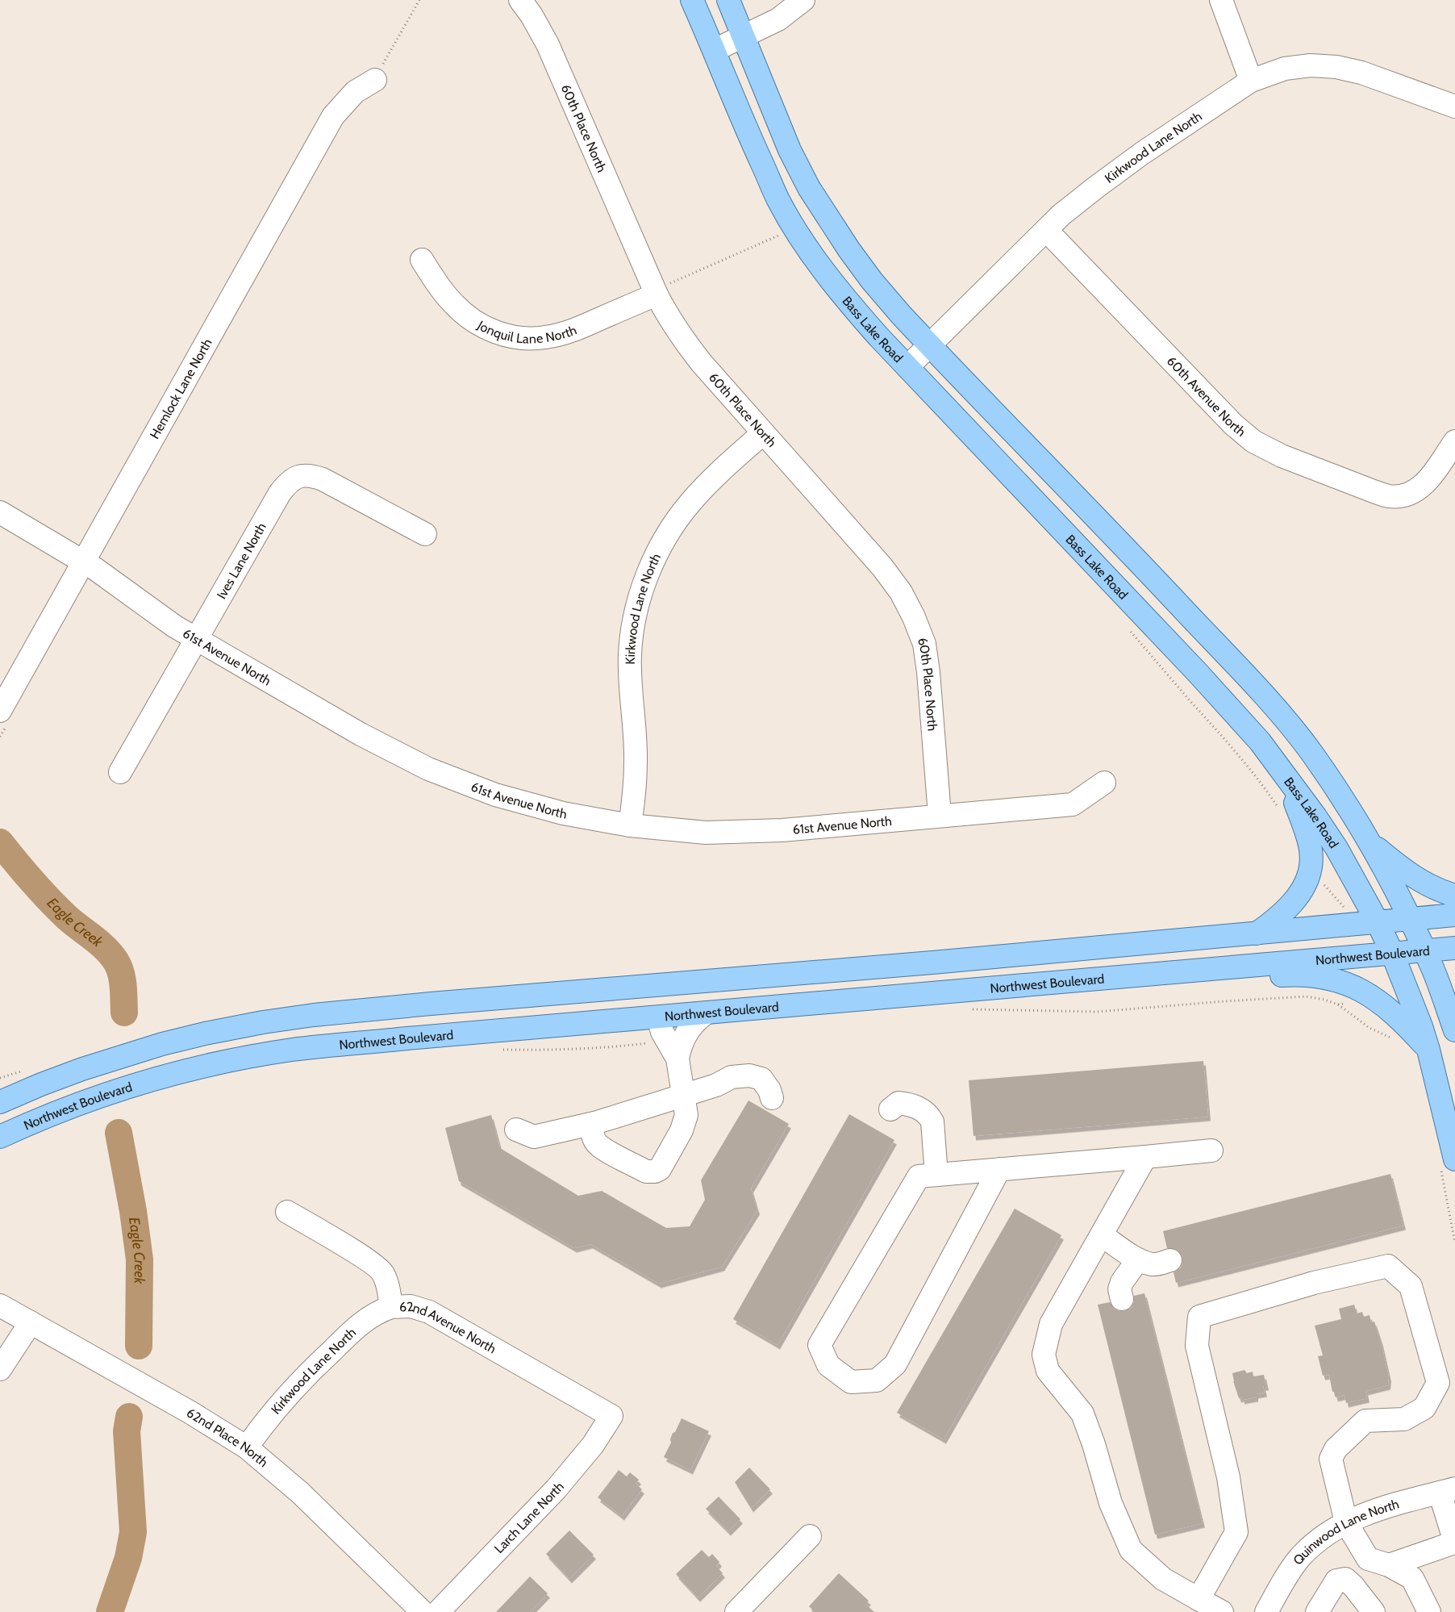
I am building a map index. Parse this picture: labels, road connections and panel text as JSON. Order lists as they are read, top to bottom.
{
  "streets": {
    "main road": ["Bass Lake Road", "Northwest Boulevard"],
    "street": [
      "60th Place North",
      "Kirkwood Lane North",
      "Jonquil Lane North",
      "Hemlock Lane North",
      "60th Avenue North",
      "Ives Lane North",
      "61st Avenue North",
      "62nd Avenue North",
      "62nd Place North",
      "Larch Lane North",
      "Quinwood Lane North"
    ]
  },
  "crossings": [
    ["60th Place North", "Kirkwood Lane North"],
    ["60th Place North", "Jonquil Lane North"],
    ["60th Place North", "61st Avenue North"],
    ["Kirkwood Lane North", "Bass Lake Road"],
    ["Kirkwood Lane North", "60th Avenue North"],
    ["Kirkwood Lane North", "61st Avenue North"],
    ["Kirkwood Lane North", "62nd Avenue North"],
    ["Kirkwood Lane North", "62nd Place North"],
    ["Bass Lake Road", "Northwest Boulevard"],
    ["Hemlock Lane North", "61st Avenue North"],
    ["Ives Lane North", "61st Avenue North"],
    ["62nd Avenue North", "Larch Lane North"]
  ],
  "water": ["Eagle Creek"]
}
